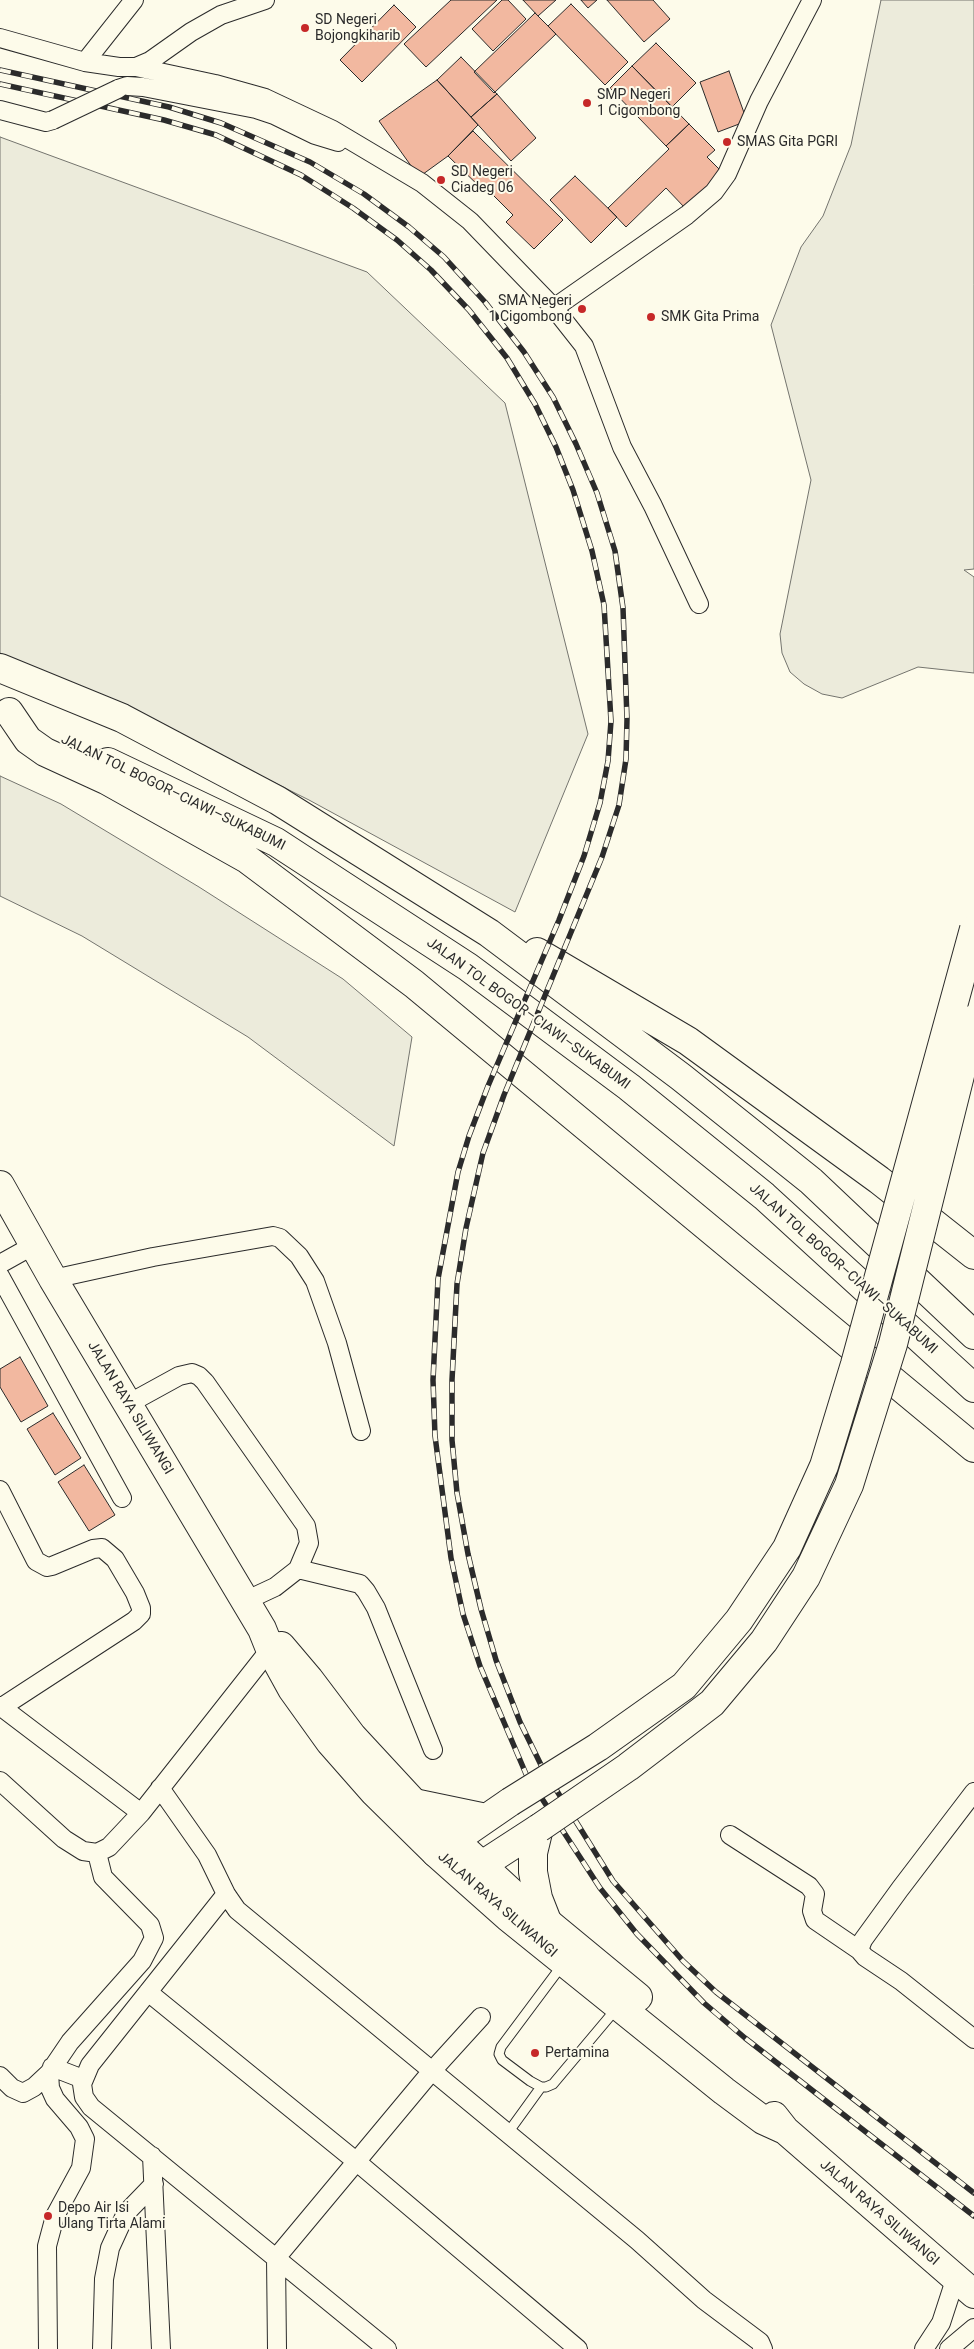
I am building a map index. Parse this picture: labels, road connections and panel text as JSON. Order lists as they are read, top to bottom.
{
  "streets": {
    "highway": ["JALAN TOL BOGOR–CIAWI–SUKABUMI", "JALAN RAYA SILIWANGI"]
  },
  "places": [
    "SD Negeri Bojongkiharib",
    "SMP Negeri 1 Cigombong",
    "SMAS Gita PGRI",
    "SD Negeri Ciadeg 06",
    "SMA Negeri 1 Cigombong",
    "SMK Gita Prima",
    "Pertamina",
    "Depo Air Isi Ulang Tirta Alami"
  ]
}
